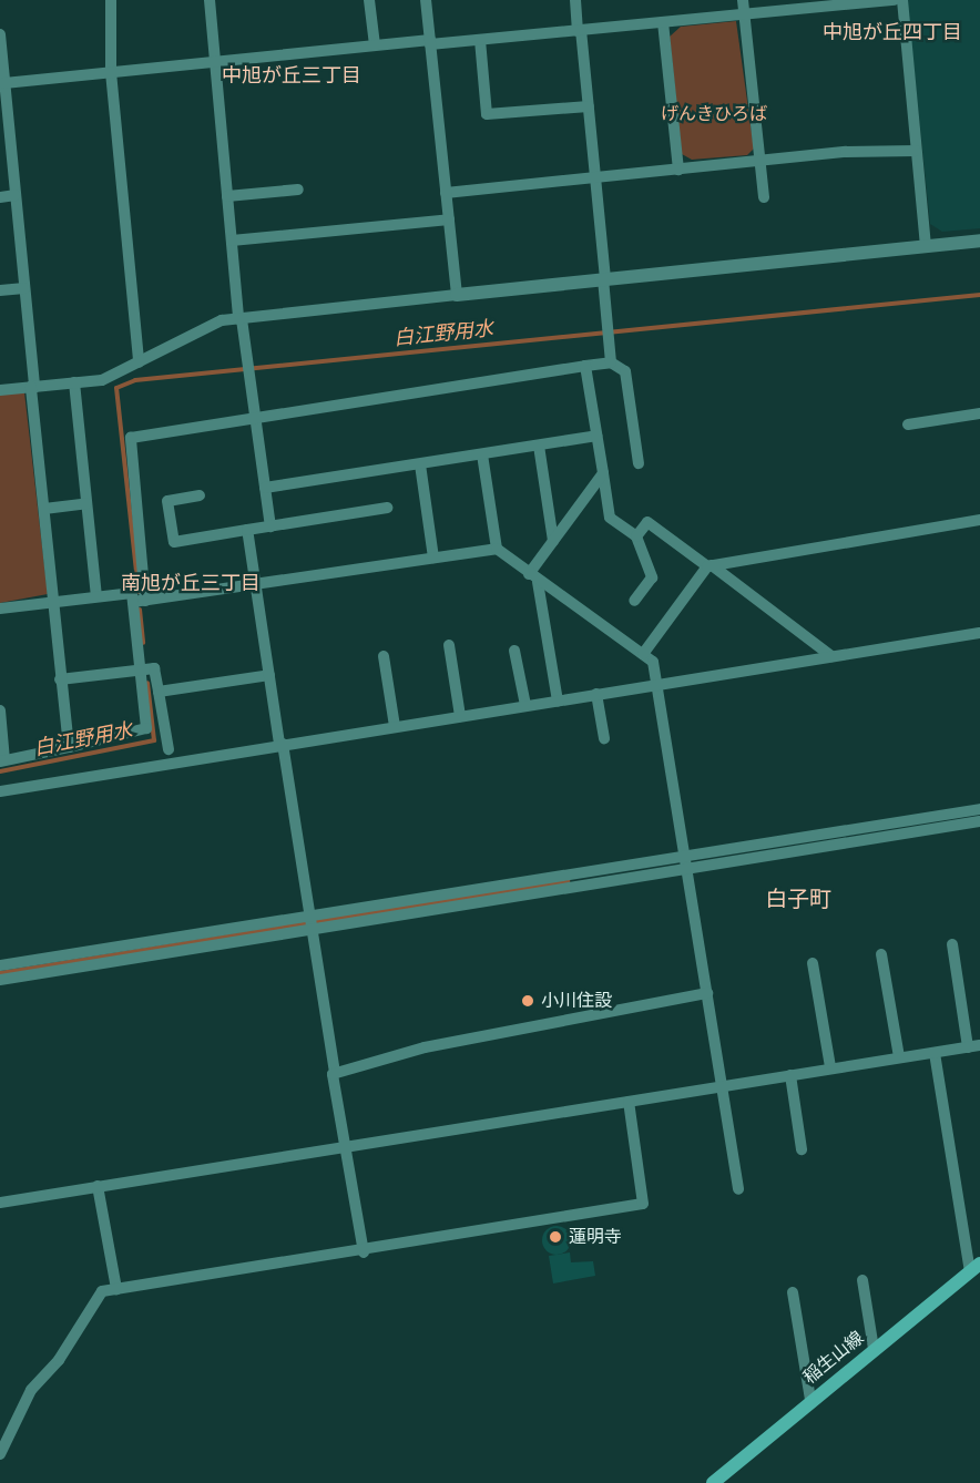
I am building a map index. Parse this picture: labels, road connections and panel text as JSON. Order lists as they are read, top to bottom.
{
  "streets": {
    "main road": ["稲生山線"]
  },
  "districts": [
    "中旭が丘四丁目",
    "中旭が丘三丁目",
    "南旭が丘三丁目",
    "白子町"
  ],
  "water": ["白江野用水"],
  "parks": ["げんきひろば"],
  "places": ["小川住設", "蓮明寺"]
}
